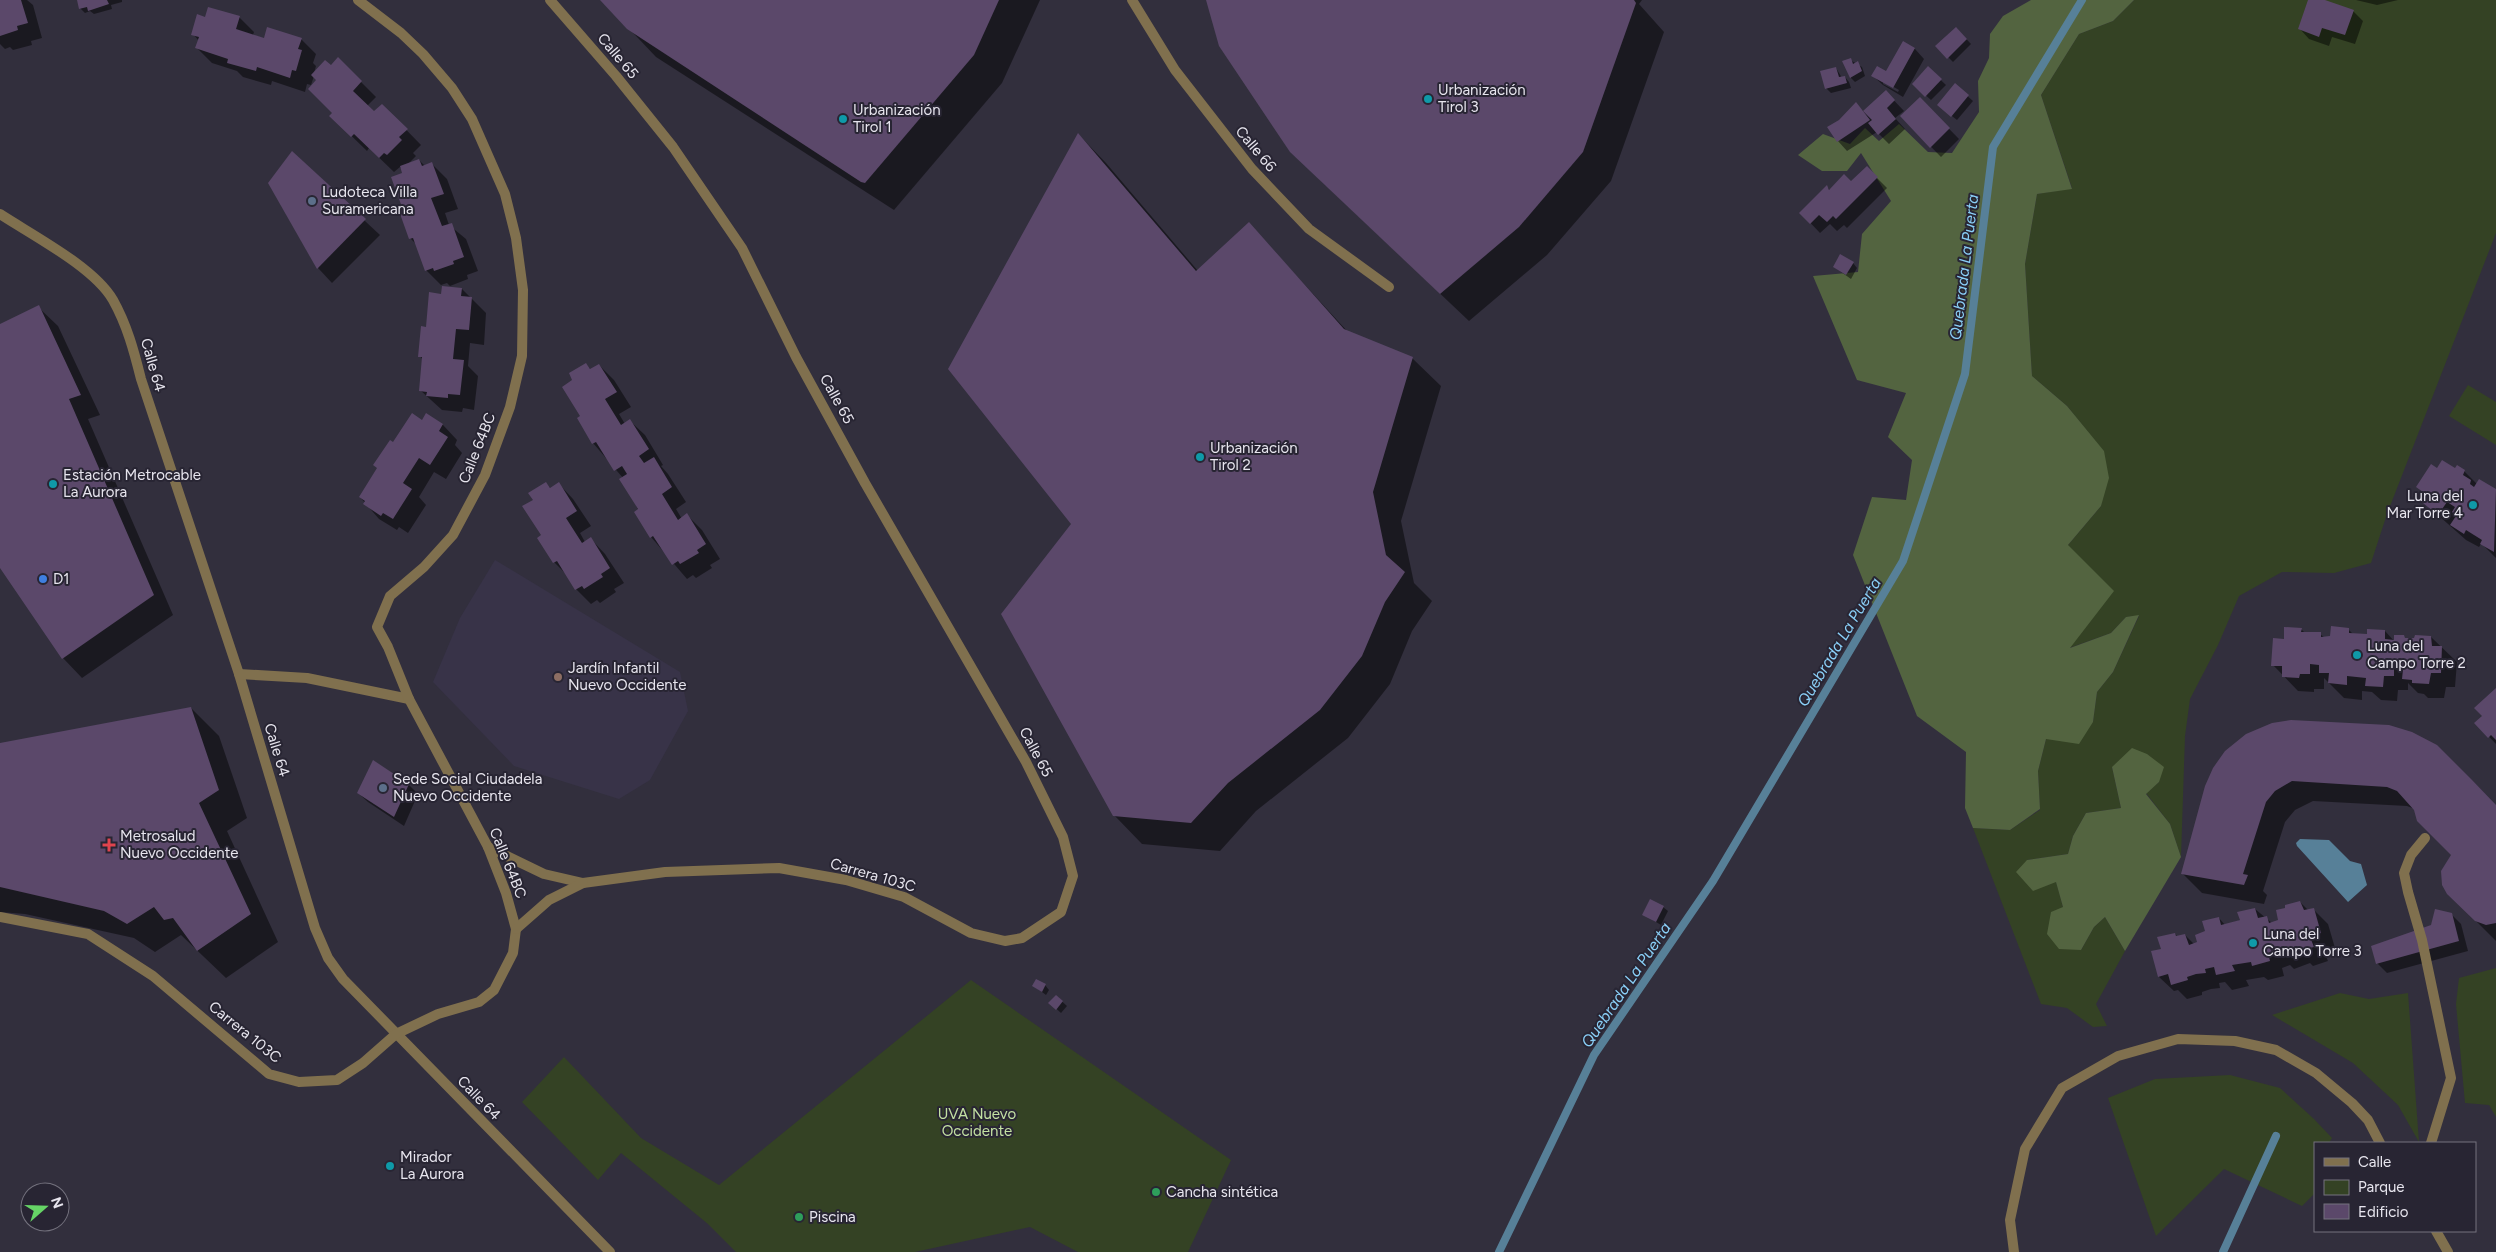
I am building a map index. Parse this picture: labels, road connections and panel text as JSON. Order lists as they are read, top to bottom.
{
  "streets": {
    "street": [
      "Calle 65",
      "Calle 66",
      "Calle 64",
      "Calle 64BC",
      "Carrera 103C"
    ]
  },
  "crossings": [
    ["Calle 65", "Carrera 103C"],
    ["Calle 64", "Carrera 103C"],
    ["Calle 64BC", "Carrera 103C"]
  ],
  "water": ["Quebrada La Puerta"],
  "parks": ["UVA Nuevo Occidente"],
  "places": {
    "other": [
      "Urbanización Tirol 3",
      "Urbanización Tirol 1",
      "Ludoteca Villa Suramericana",
      "Urbanización Tirol 2",
      "Estación Metrocable La Aurora",
      "Luna del Mar Torre 4",
      "D1",
      "Luna del Campo Torre 2",
      "Jardín Infantil Nuevo Occidente",
      "Sede Social Ciudadela Nuevo Occidente",
      "Luna del Campo Torre 3",
      "Mirador La Aurora",
      "Cancha sintética",
      "Piscina"
    ],
    "health": ["Metrosalud Nuevo Occidente"]
  },
  "legend": ["Calle", "Parque", "Edificio"],
  "north": "right"
}
